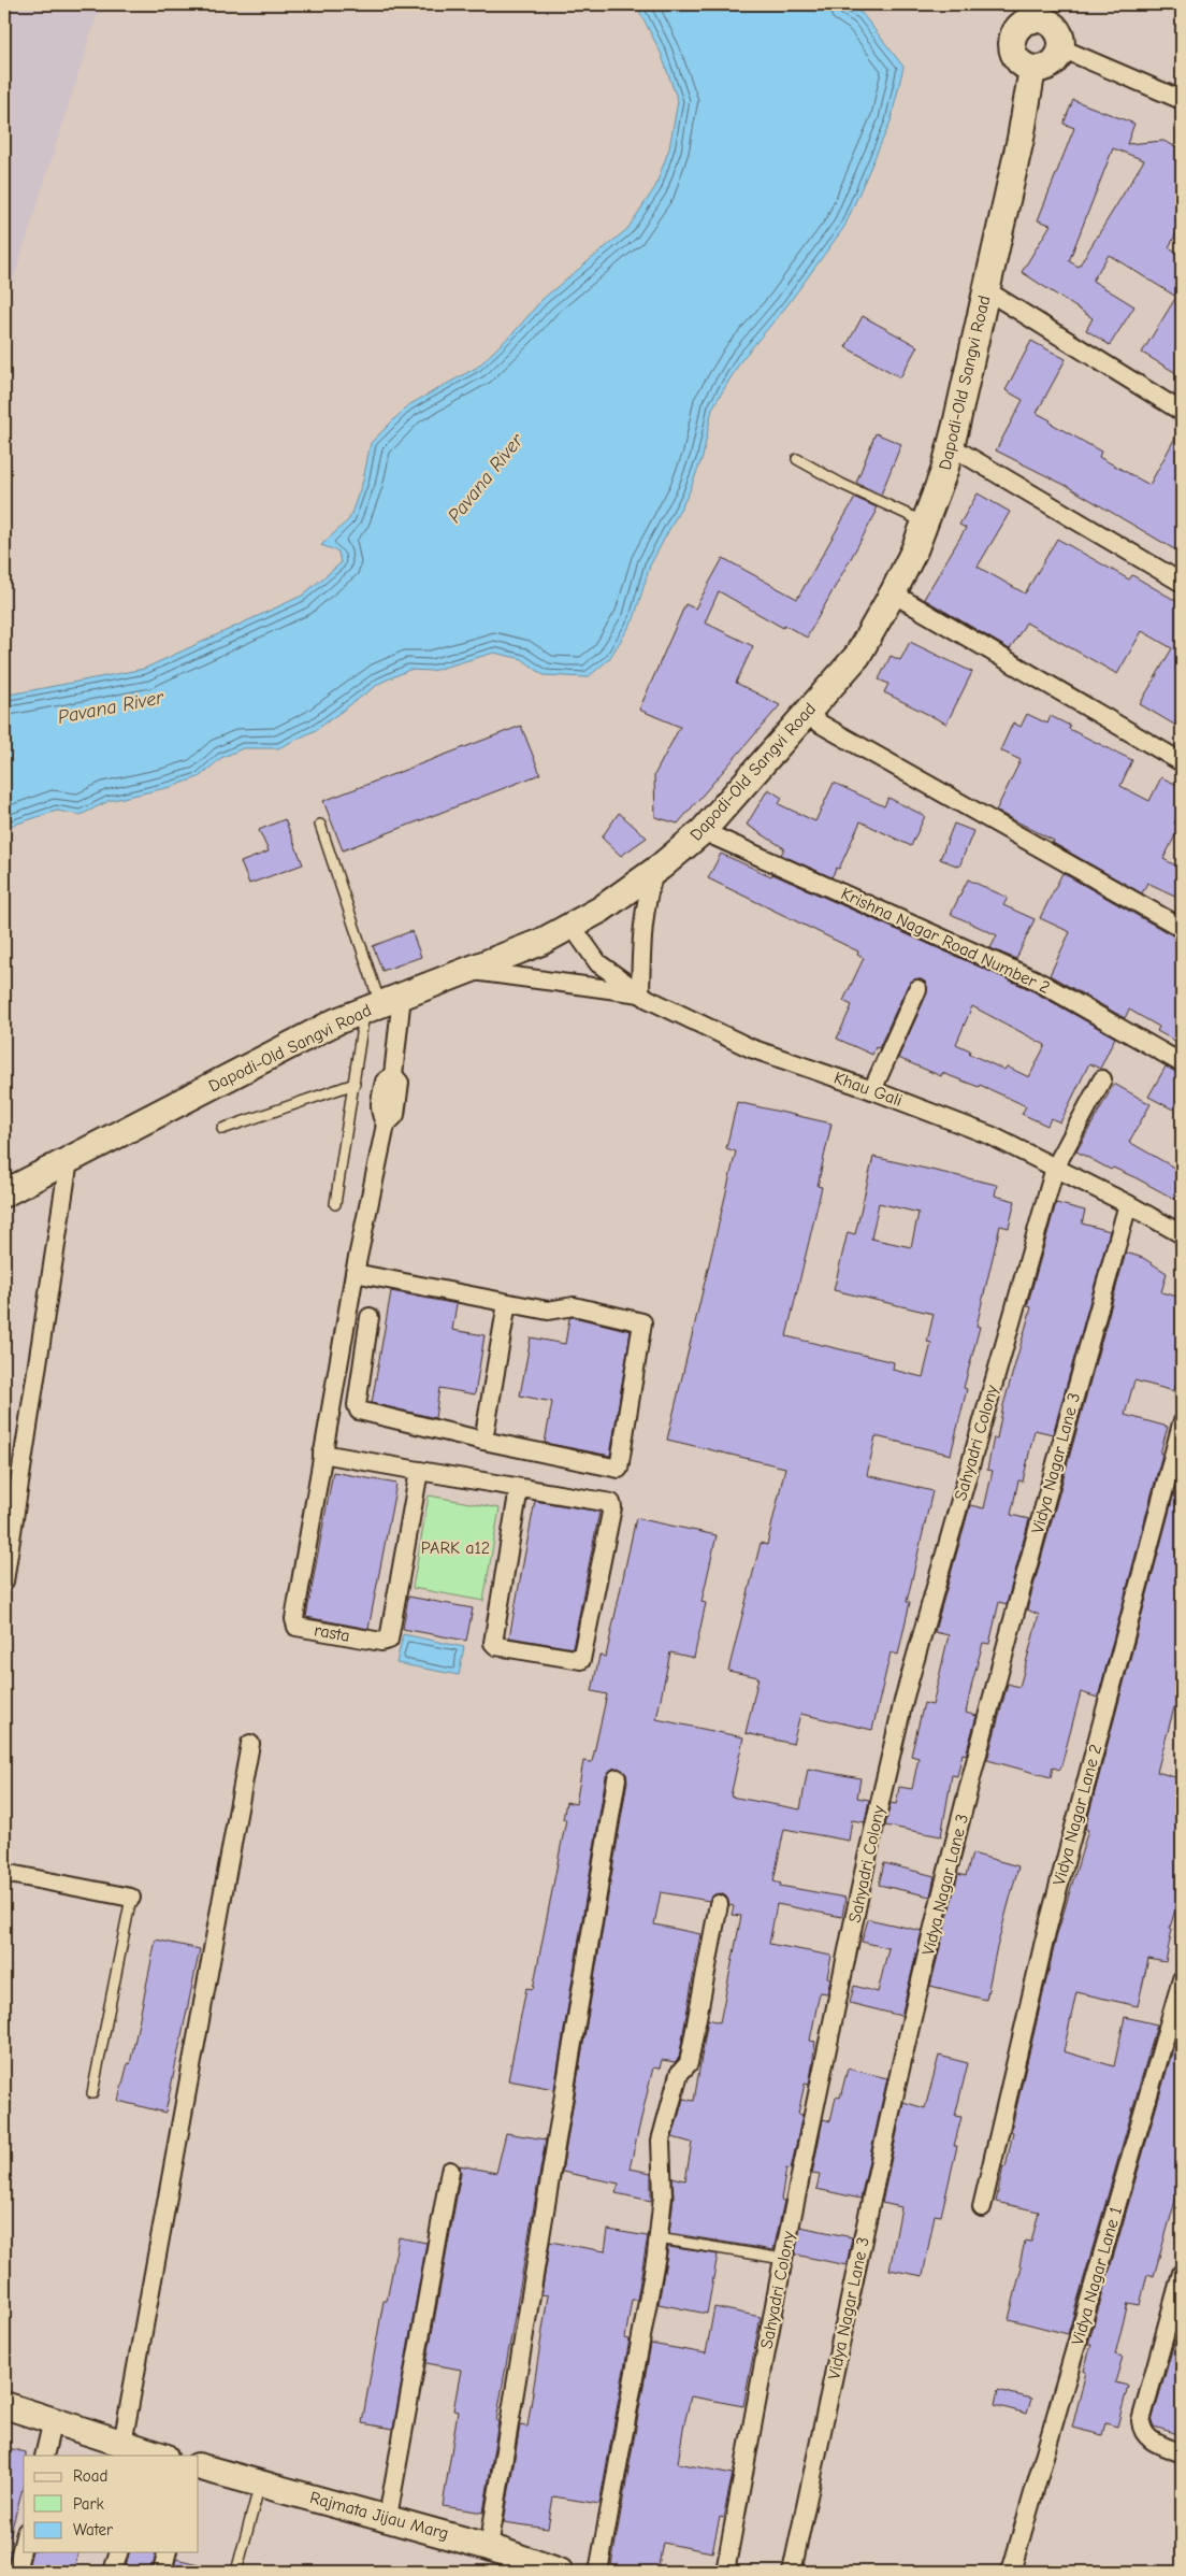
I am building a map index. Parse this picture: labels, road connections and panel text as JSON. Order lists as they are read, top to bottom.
{
  "streets": {
    "street": [
      "Dapodi-Old Sangvi Road",
      "Krishna Nagar Road Number 2",
      "Khau Gali",
      "Sahyadri Colony",
      "Vidya Nagar Lane 3",
      "rasta",
      "Vidya Nagar Lane 2",
      "Vidya Nagar Lane 1",
      "Rajmata Jijau Marg"
    ]
  },
  "crossings": [
    ["Dapodi-Old Sangvi Road", "Krishna Nagar Road Number 2"],
    ["Dapodi-Old Sangvi Road", "Khau Gali"],
    ["Dapodi-Old Sangvi Road", "rasta"],
    ["Khau Gali", "Sahyadri Colony"],
    ["Khau Gali", "Vidya Nagar Lane 3"]
  ],
  "water": ["Pavana River"],
  "parks": ["PARK a12"],
  "legend": ["Road", "Park", "Water"]
}
